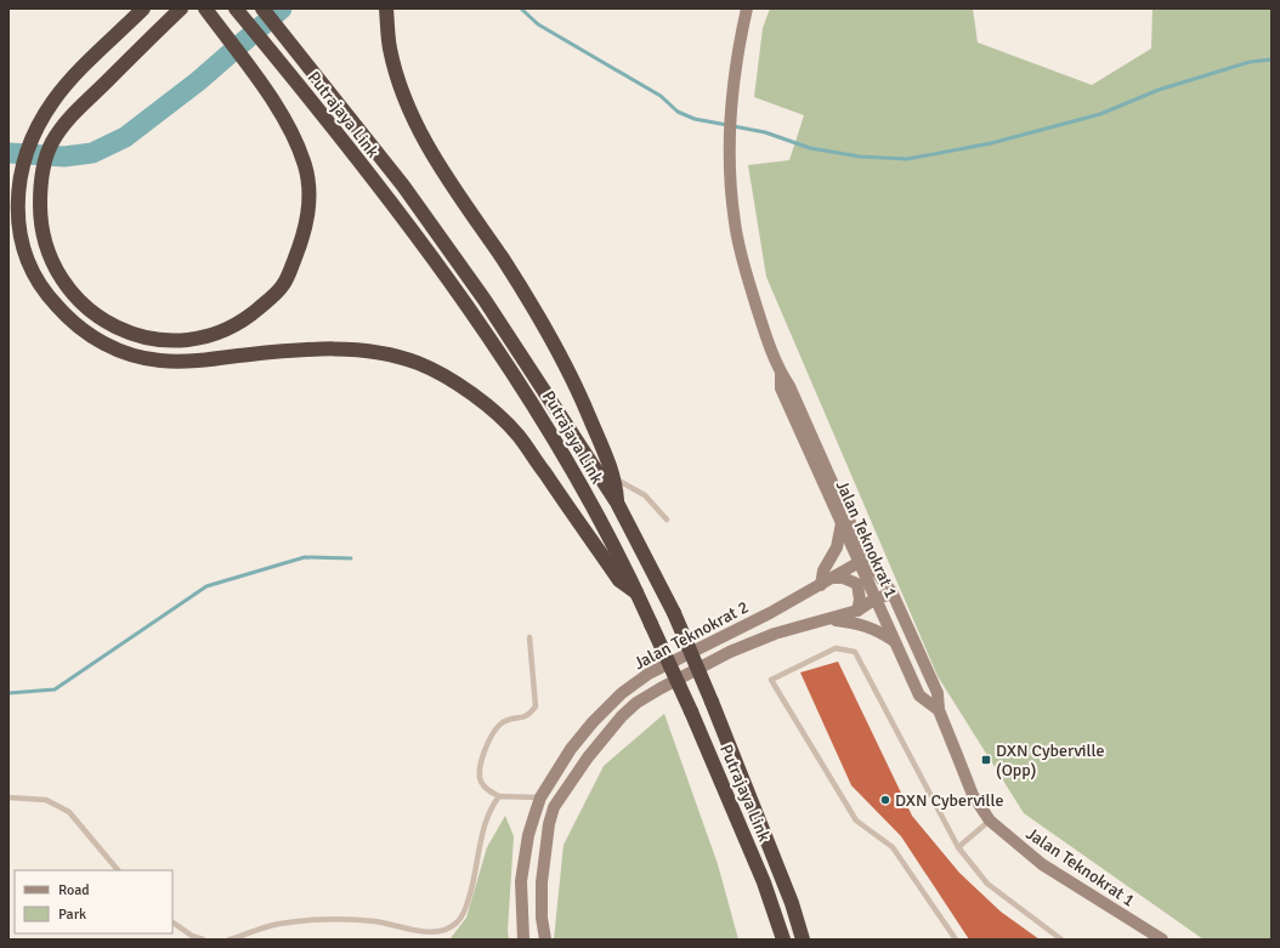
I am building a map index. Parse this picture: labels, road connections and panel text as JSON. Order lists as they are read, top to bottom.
{
  "streets": {
    "highway": ["Putrajaya Link"],
    "main road": ["Jalan Teknokrat 1", "Jalan Teknokrat 2"]
  },
  "crossings": [
    ["Jalan Teknokrat 1", "Jalan Teknokrat 2"]
  ],
  "places": {
    "transit": ["DXN Cyberville (Opp)"],
    "other": ["DXN Cyberville"]
  },
  "legend": ["Road", "Park"]
}
